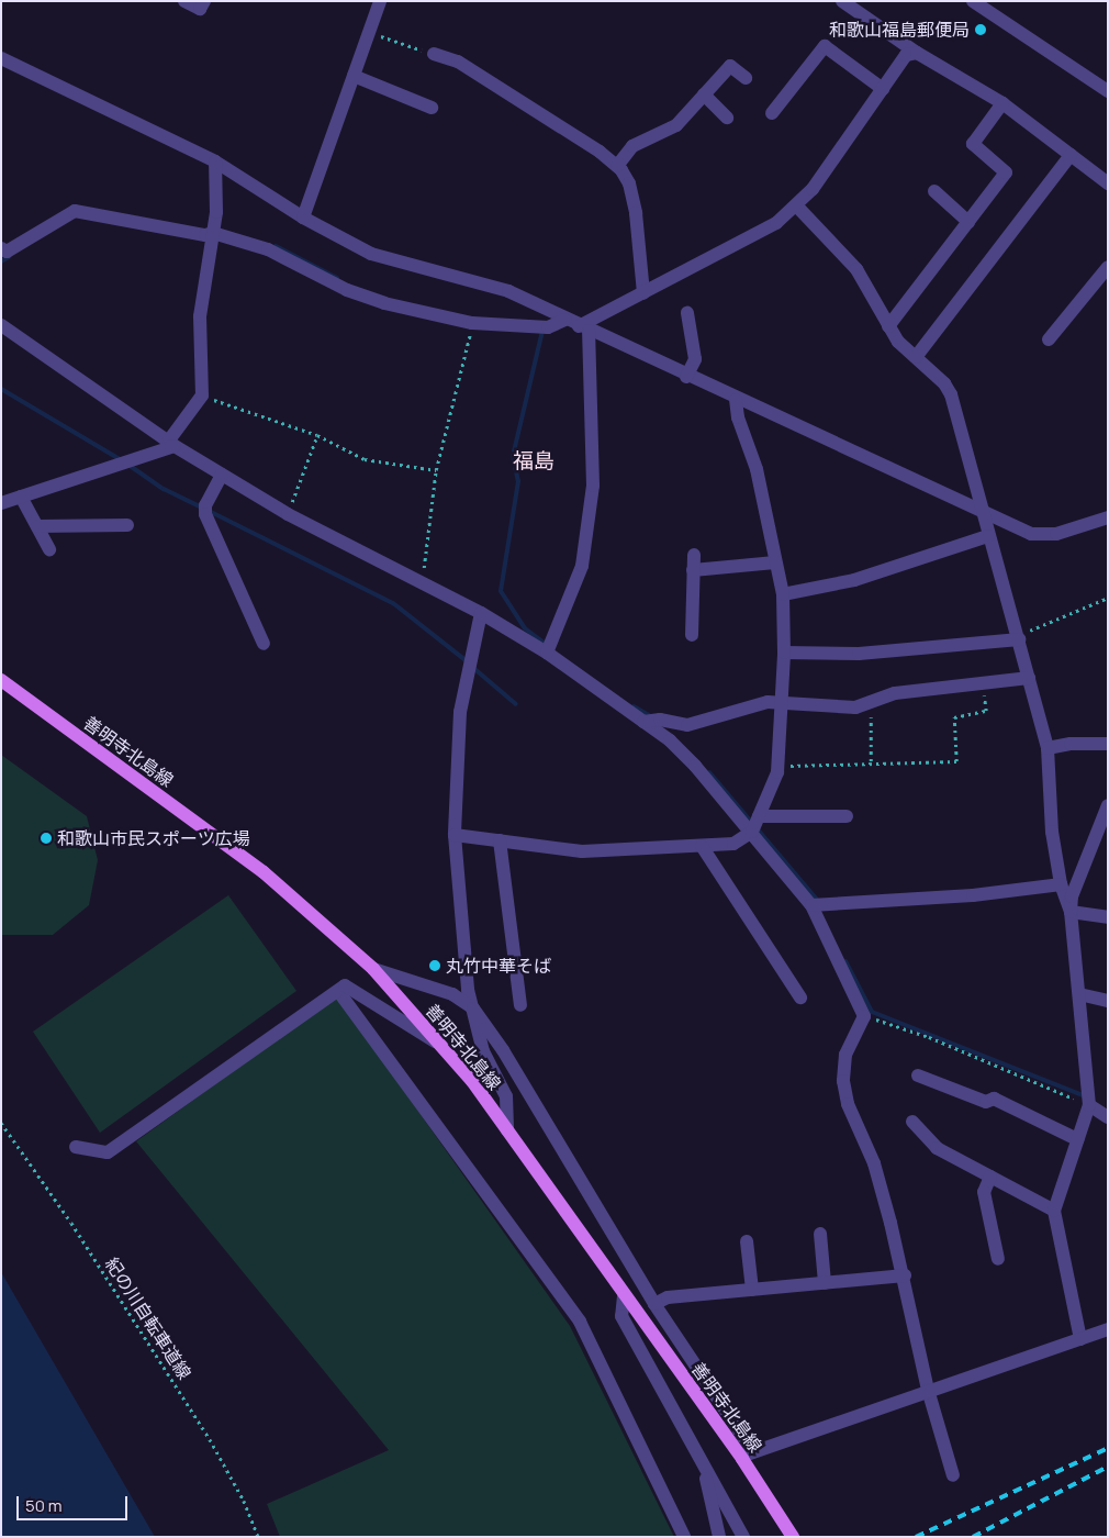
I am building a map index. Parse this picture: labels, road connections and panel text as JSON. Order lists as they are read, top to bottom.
{
  "streets": {
    "main road": ["善明寺北島線"],
    "path": ["紀の川自転車道線"]
  },
  "districts": ["福島"],
  "places": ["和歌山福島郵便局", "和歌山市民スポーツ広場", "丸竹中華そば"],
  "scale_bar": "50 m"
}
